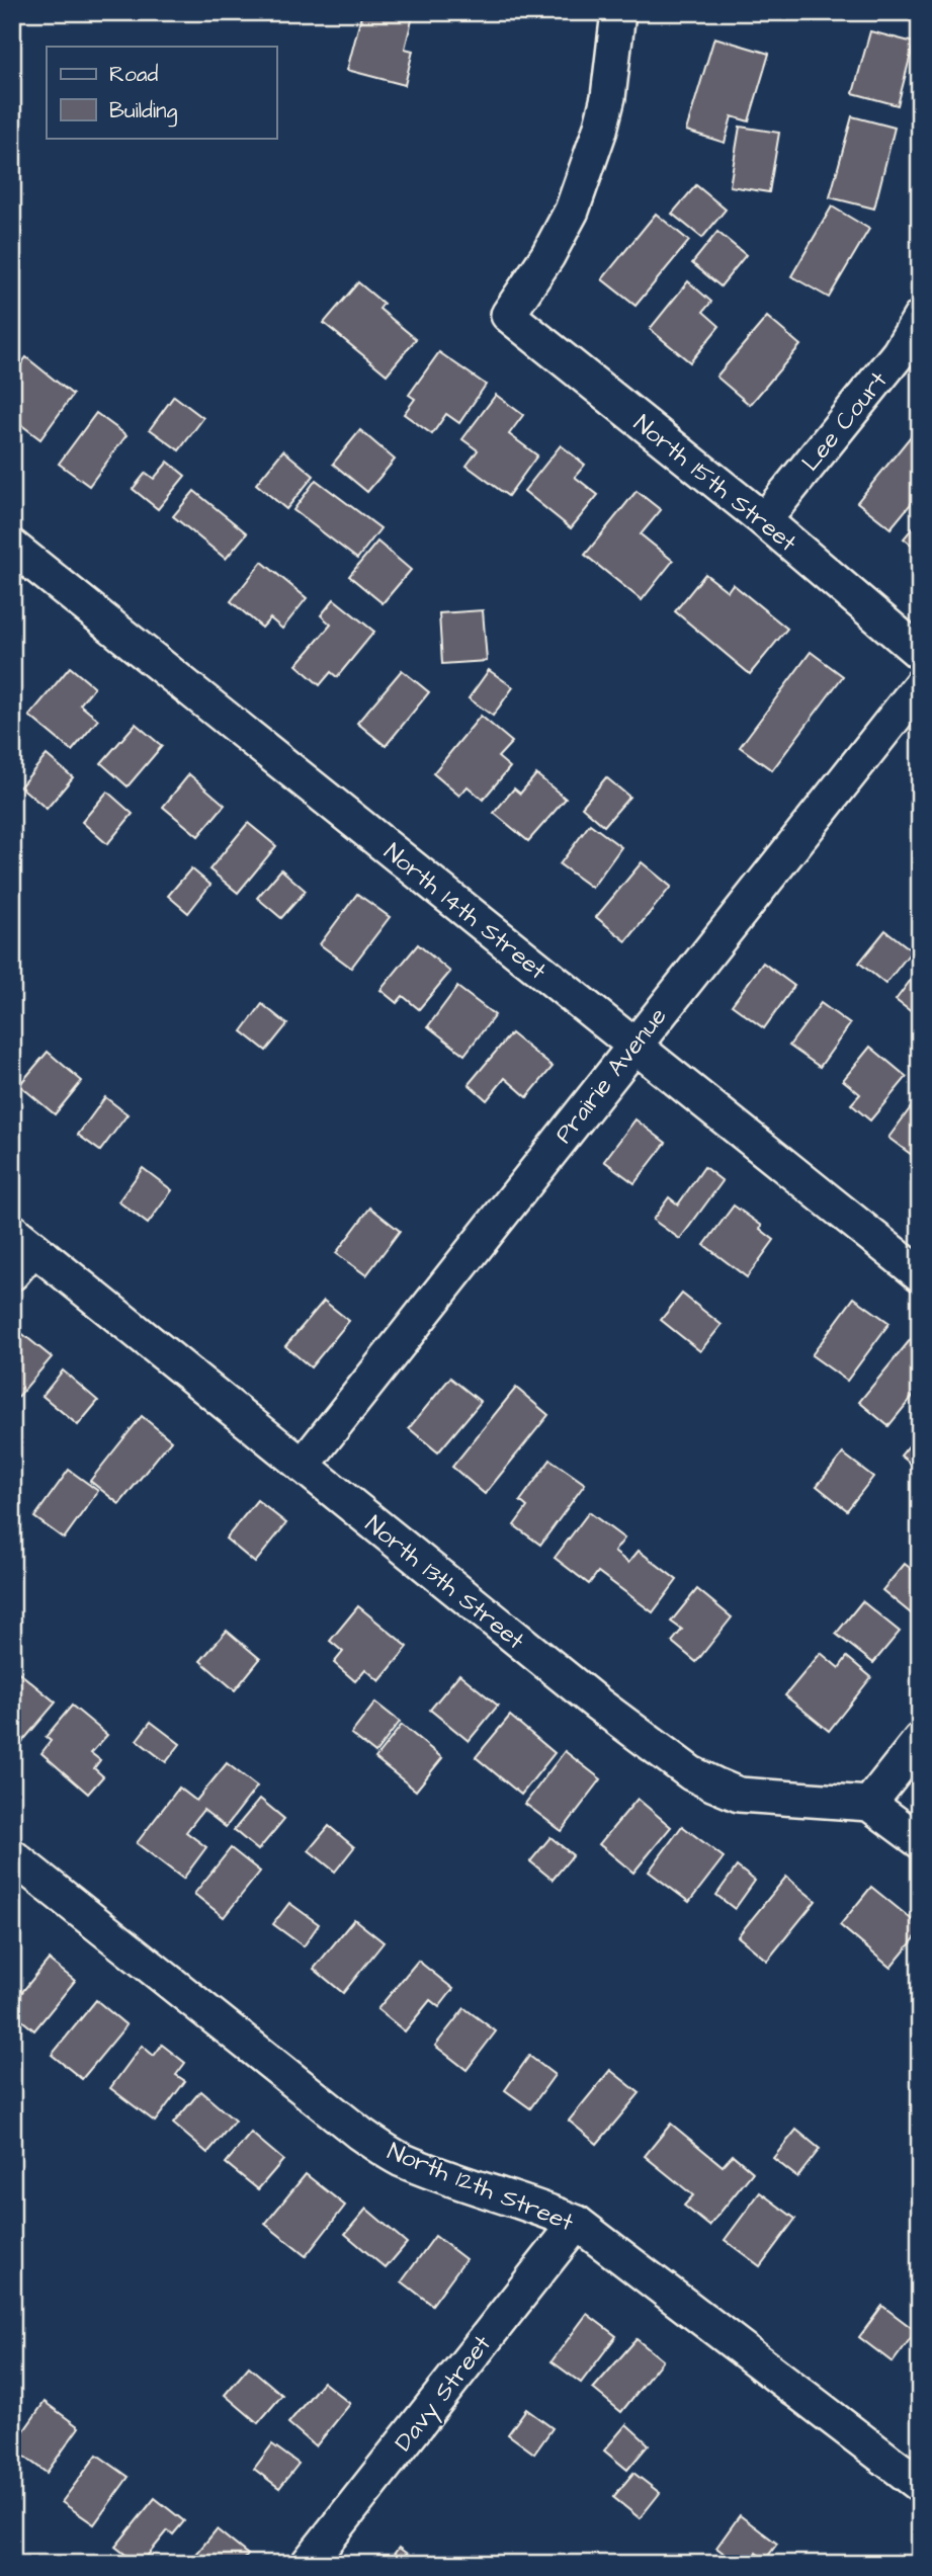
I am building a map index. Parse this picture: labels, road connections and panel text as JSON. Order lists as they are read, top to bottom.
{
  "streets": {
    "street": [
      "Lee Court",
      "North 15th Street",
      "North 14th Street",
      "Prairie Avenue",
      "North 13th Street",
      "North 12th Street",
      "Davy Street"
    ]
  },
  "crossings": [
    ["Lee Court", "North 15th Street"],
    ["North 14th Street", "Prairie Avenue"],
    ["Prairie Avenue", "North 13th Street"],
    ["North 12th Street", "Davy Street"]
  ],
  "legend": ["Road", "Building"]
}
